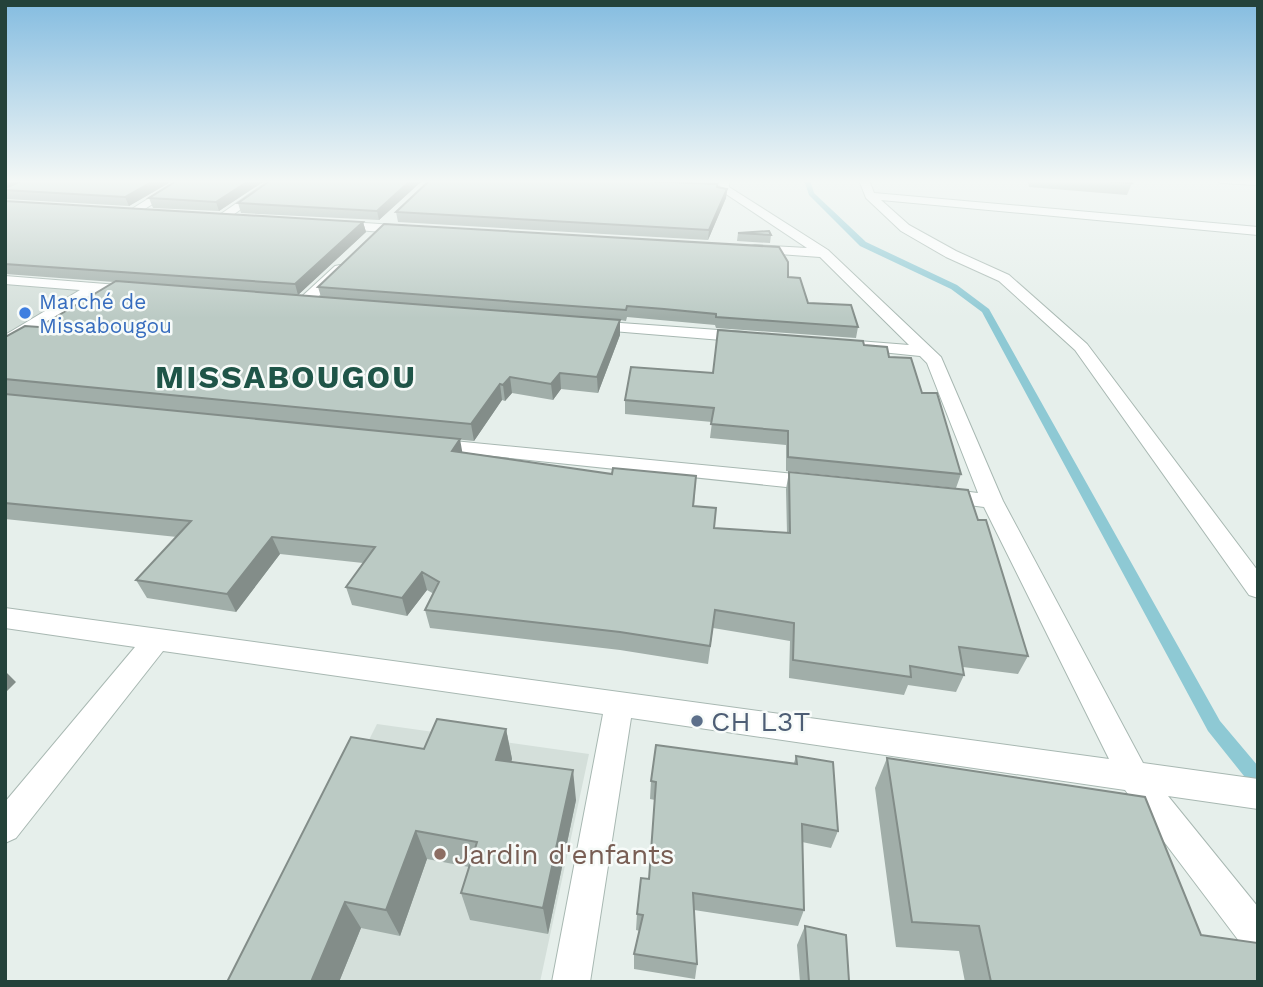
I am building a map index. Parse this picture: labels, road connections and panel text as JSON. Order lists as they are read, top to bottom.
{
  "districts": ["MISSABOUGOU"],
  "places": ["Marché de Missabougou", "CH L3T", "Jardin d'enfants"]
}
